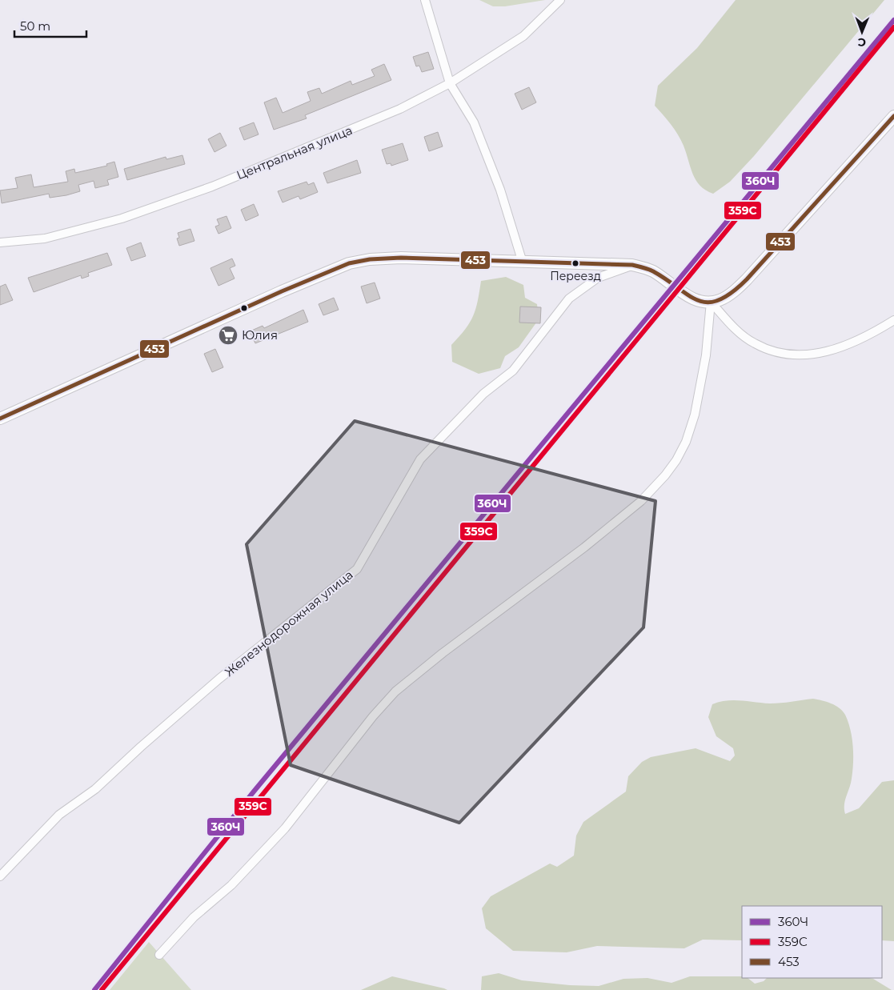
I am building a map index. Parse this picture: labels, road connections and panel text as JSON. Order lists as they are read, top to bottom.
{
  "streets": {
    "street": ["Центральная улица", "Железнодорожная улица"]
  },
  "places": {
    "other": ["Переезд"],
    "supermarket": ["Юлия"]
  },
  "lines": ["transit line 360Ч", "transit line 359С", "transit line 453"],
  "legend": ["360Ч", "359С", "453"],
  "scale_bar": "50 m",
  "north": "bottom"
}
